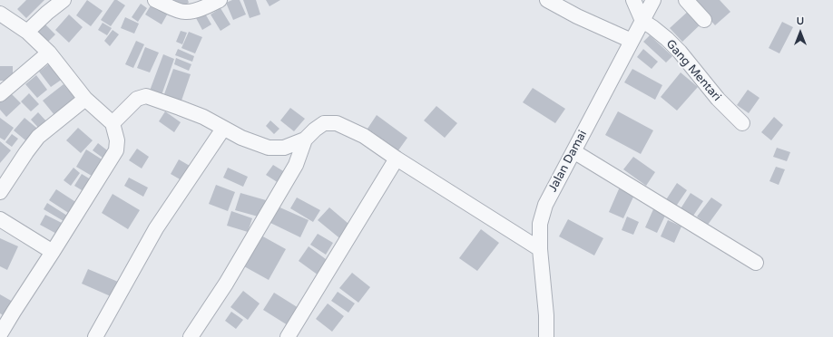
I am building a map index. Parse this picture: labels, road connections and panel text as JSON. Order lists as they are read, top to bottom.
{
  "streets": {
    "street": ["Gang Mentari", "Jalan Damai"]
  },
  "crossings": [
    ["Gang Mentari", "Jalan Damai"]
  ],
  "north": "top"
}
